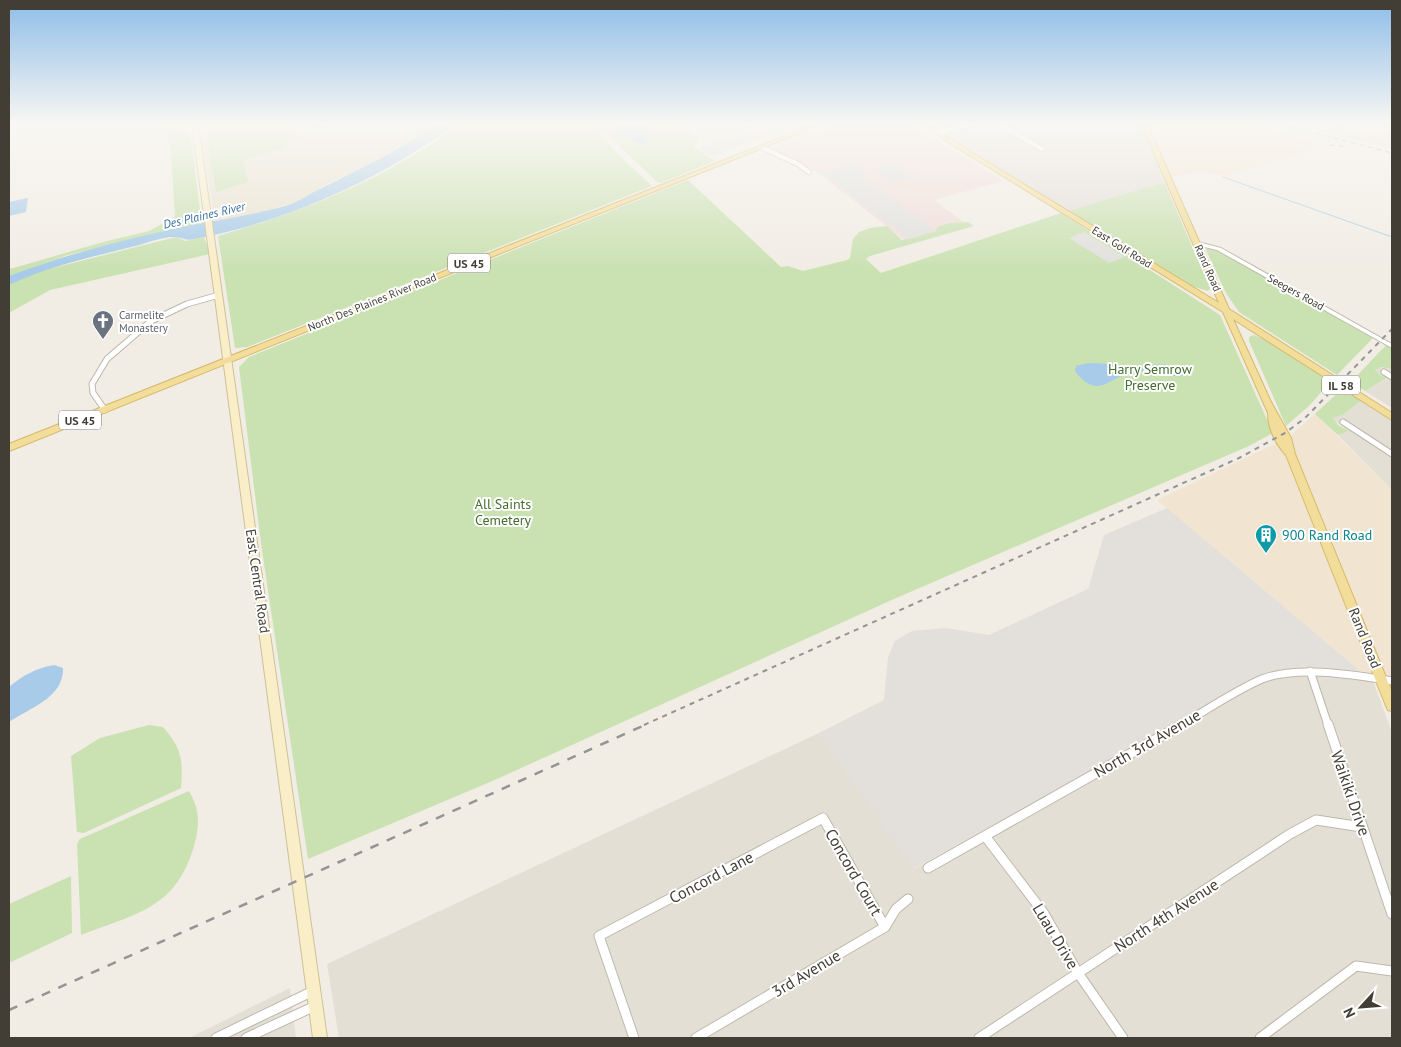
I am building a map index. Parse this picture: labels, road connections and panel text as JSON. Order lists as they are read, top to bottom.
{
  "streets": {
    "main road": [
      "East Golf Road",
      "US 45",
      "Rand Road",
      "North Des Plaines River Road",
      "IL 58",
      "East Central Road"
    ],
    "street": [
      "Seegers Road",
      "North 3rd Avenue",
      "Waikiki Drive",
      "Concord Court",
      "Concord Lane",
      "North 4th Avenue",
      "Luau Drive",
      "3rd Avenue"
    ]
  },
  "crossings": [
    ["East Golf Road", "Rand Road"],
    ["Rand Road", "Seegers Road"],
    ["Rand Road", "North 3rd Avenue"],
    ["North Des Plaines River Road", "East Central Road"],
    ["North 3rd Avenue", "Waikiki Drive"],
    ["North 3rd Avenue", "Luau Drive"],
    ["Waikiki Drive", "North 4th Avenue"],
    ["Concord Court", "Concord Lane"],
    ["Concord Court", "3rd Avenue"],
    ["North 4th Avenue", "Luau Drive"]
  ],
  "water": ["Des Plaines River"],
  "parks": ["Harry Semrow Preserve", "All Saints Cemetery"],
  "places": {
    "church": ["Carmelite Monastery"],
    "building": ["900 Rand Road"]
  },
  "north": "bottom left"
}
